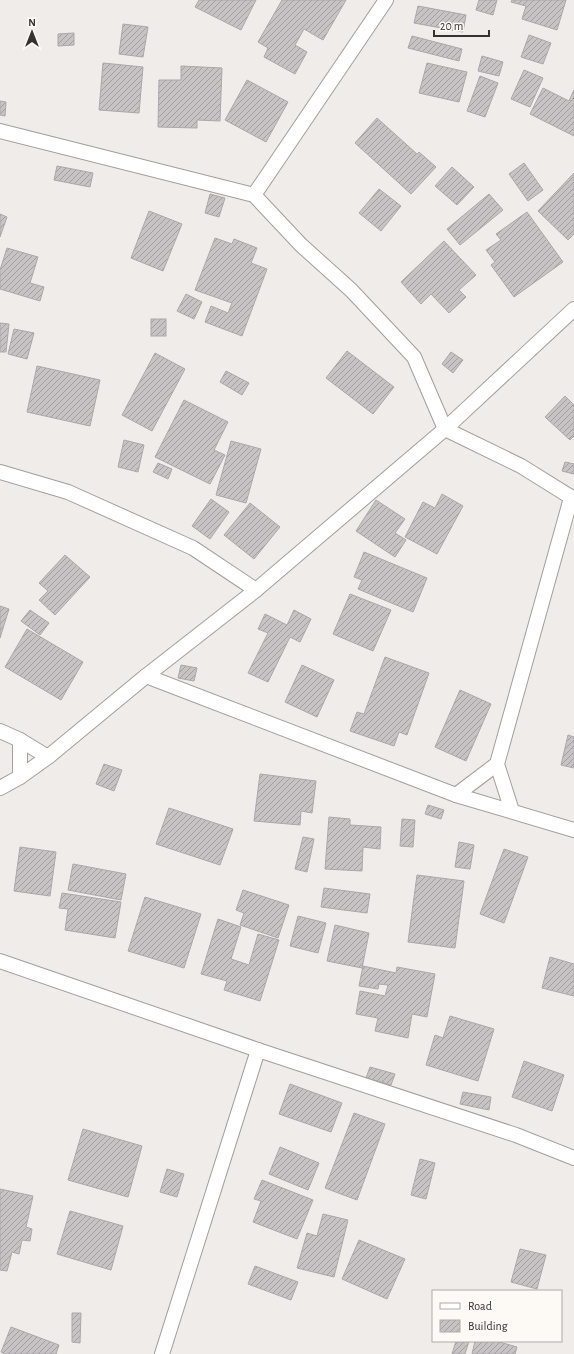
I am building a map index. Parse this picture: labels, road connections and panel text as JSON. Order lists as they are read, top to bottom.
{
  "legend": ["Road", "Building"],
  "scale_bar": "20 m",
  "north": "top"
}
